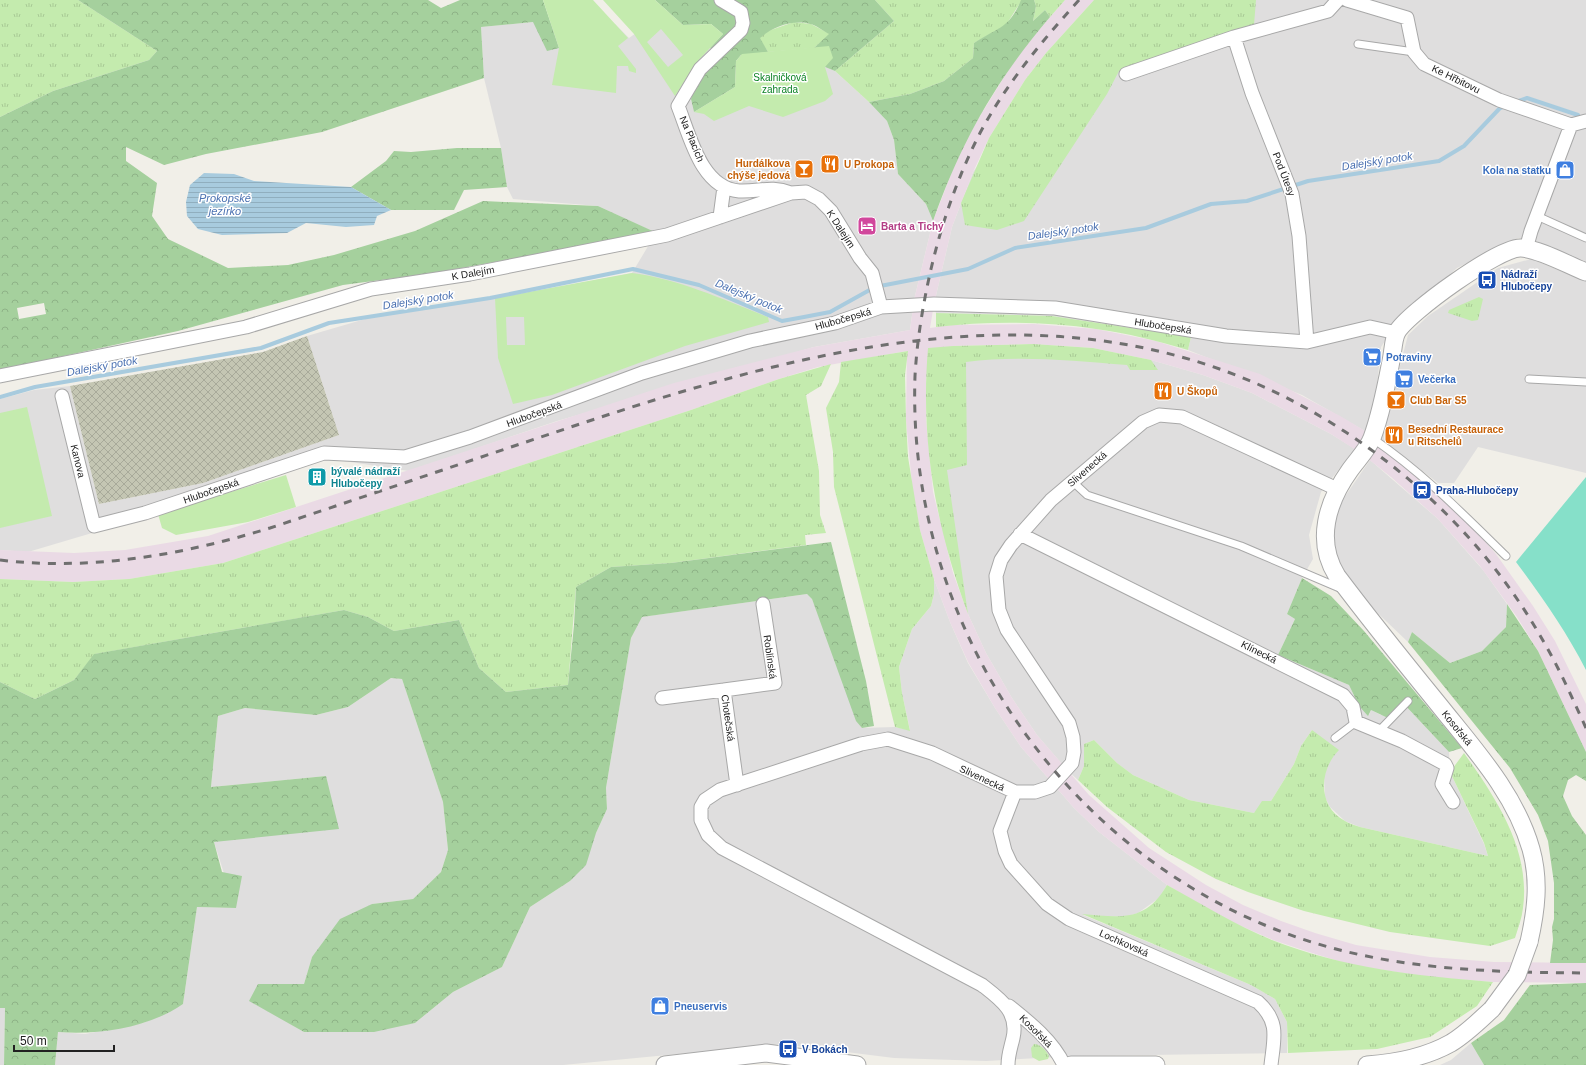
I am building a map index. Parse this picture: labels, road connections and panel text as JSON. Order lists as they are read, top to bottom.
{
  "streets": {
    "street": [
      "Ke Hřbitovu",
      "Na Placích",
      "Pod Útesy",
      "K Dalejím",
      "Hlubočepská",
      "Kanova",
      "Slivenecká",
      "Klínecká",
      "Roblínská",
      "Chotečská",
      "Kosořská",
      "Lochkovská"
    ]
  },
  "crossings": [
    ["Na Placích", "K Dalejím"],
    ["Pod Útesy", "Hlubočepská"],
    ["K Dalejím", "Hlubočepská"],
    ["Hlubočepská", "Kanova"],
    ["Hlubočepská", "Kosořská"],
    ["Slivenecká", "Klínecká"],
    ["Slivenecká", "Chotečská"],
    ["Slivenecká", "Kosořská"],
    ["Slivenecká", "Lochkovská"],
    ["Roblínská", "Chotečská"]
  ],
  "water": ["Dalejský potok", "Prokopské jezírko"],
  "parks": ["Skalničková zahrada"],
  "places": {
    "restaurant": ["U Prokopa", "U Škopů", "Besední Restaurace u Ritschelů"],
    "bar": ["Hurdálkova chýše jedová", "Club Bar S5"],
    "shop": ["Kola na statku", "Pneuservis"],
    "hotel": ["Barta a Tichý"],
    "bus stop": ["Nádraží Hlubočepy", "V Bokách"],
    "supermarket": ["Potraviny", "Večerka"],
    "building": ["bývalé nádraží Hlubočepy"],
    "station": ["Praha-Hlubočepy"]
  },
  "scale_bar": "50 m"
}
